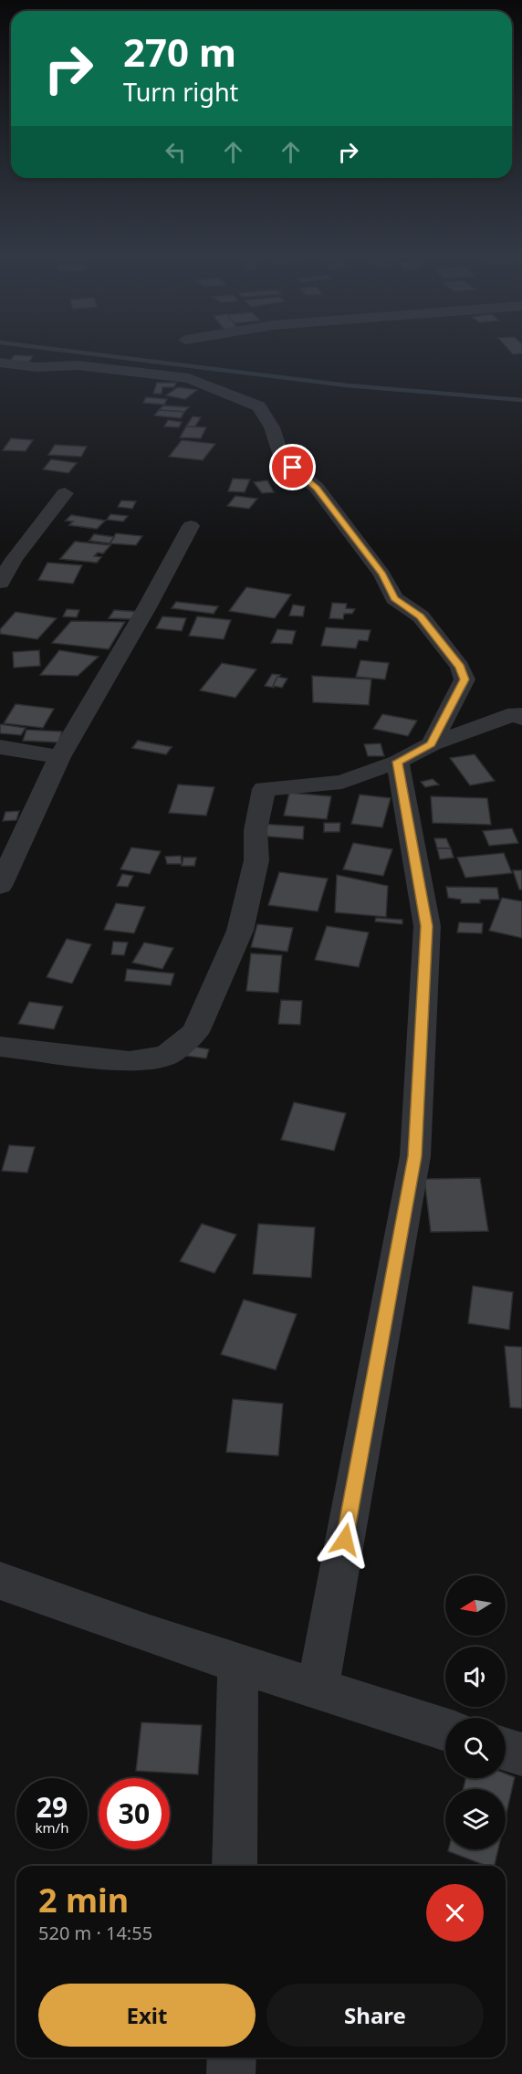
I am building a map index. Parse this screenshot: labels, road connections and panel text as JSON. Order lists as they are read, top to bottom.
{
  "north": "left",
  "page": {
    "turn": ["270 m", "Turn right"],
    "speed": "29 km/h",
    "limit": "30",
    "heading": ["2 min", "520 m · 14:55"],
    "buttons": ["Exit", "Share"]
  }
}
